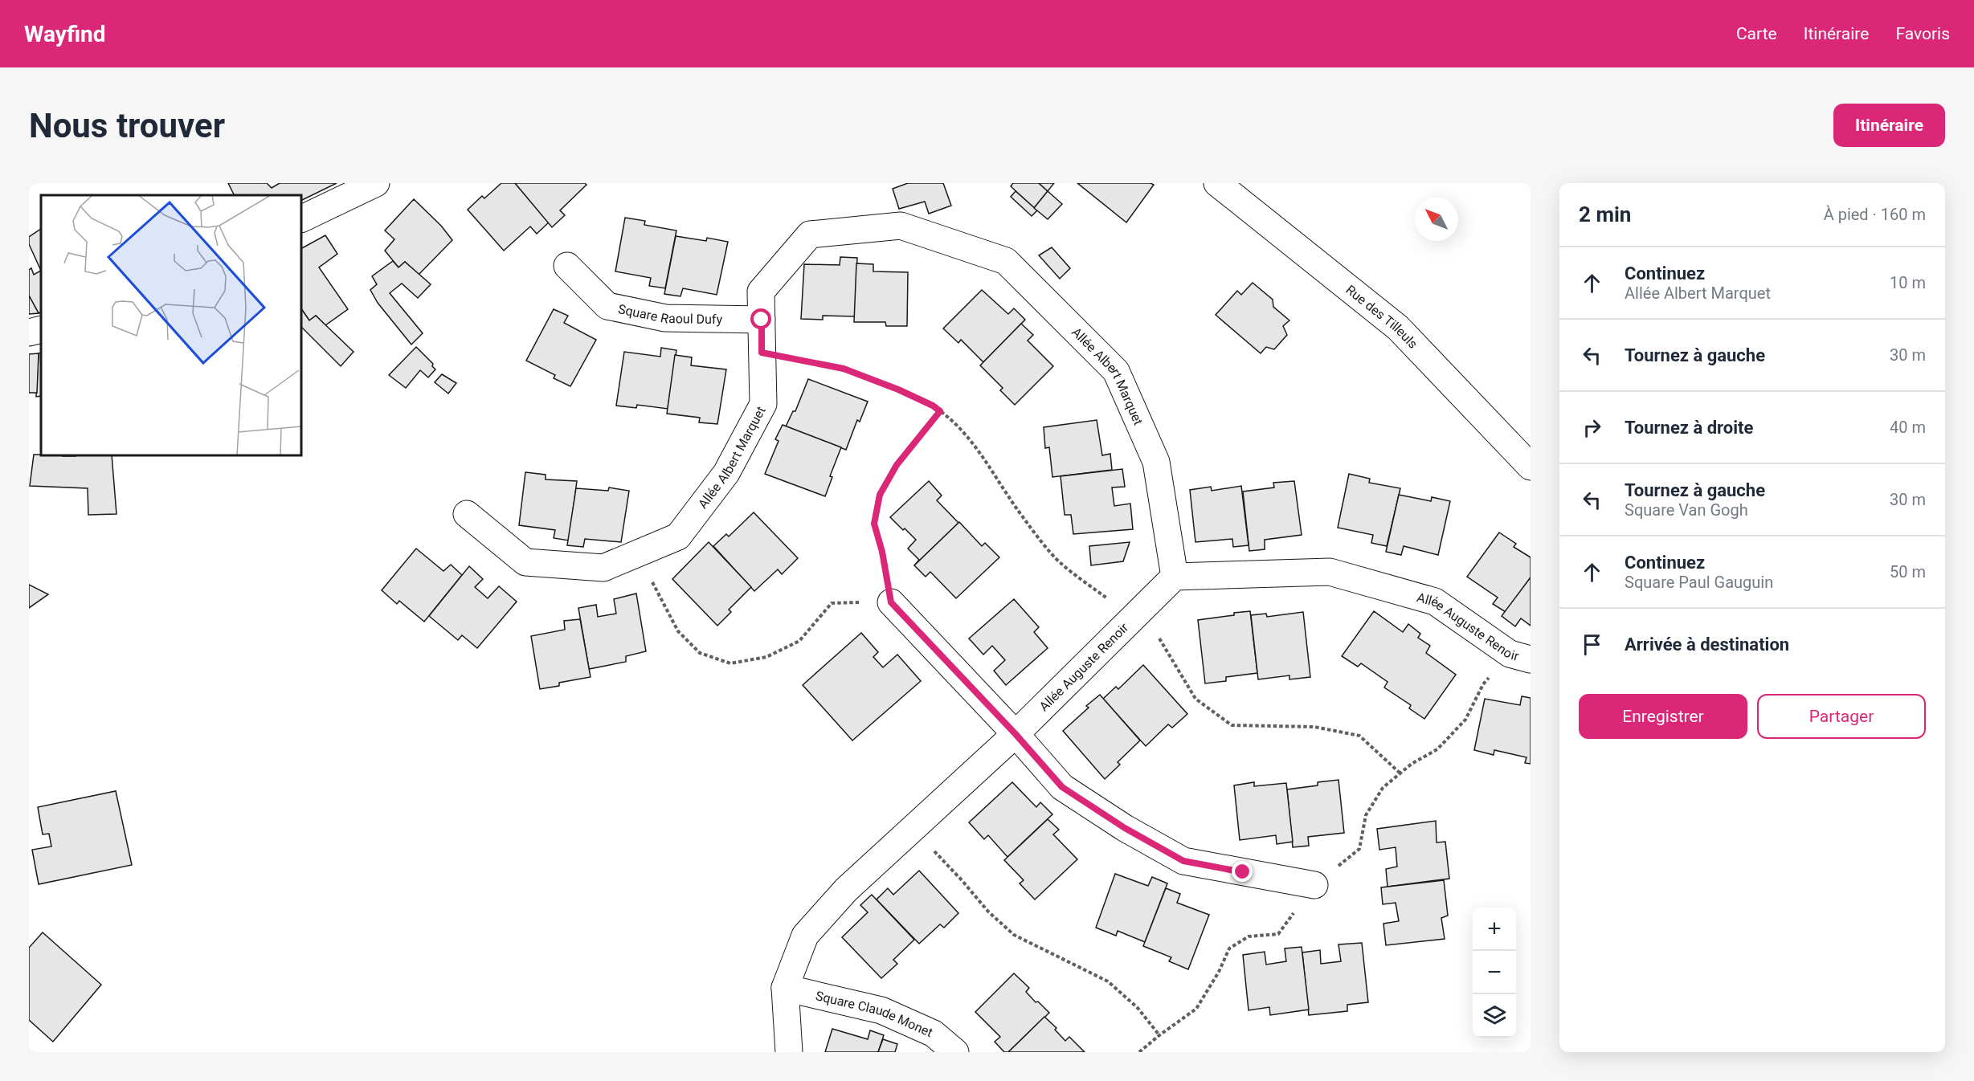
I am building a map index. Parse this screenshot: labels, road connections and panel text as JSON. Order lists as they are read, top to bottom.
{
  "streets": {
    "street": [
      "Square Raoul Dufy",
      "Rue des Tilleuls",
      "Allée Albert Marquet",
      "Allée Auguste Renoir",
      "Square Claude Monet"
    ]
  },
  "crossings": [
    ["Square Raoul Dufy", "Allée Albert Marquet"],
    ["Allée Albert Marquet", "Allée Auguste Renoir"],
    ["Allée Auguste Renoir", "Square Claude Monet"]
  ],
  "north": "top left",
  "page": {
    "header": "Wayfind",
    "nav": ["Carte", "Itinéraire", "Favoris"],
    "buttons": [
      "Itinéraire",
      ["Enregistrer", "Partager"]
    ],
    "title": "Nous trouver",
    "heading": ["2 min", "À pied · 160 m"],
    "list": [
      ["Continuez", "Allée Albert Marquet", "10 m"],
      ["Tournez à gauche", "30 m"],
      ["Tournez à droite", "40 m"],
      ["Tournez à gauche", "Square Van Gogh", "30 m"],
      ["Continuez", "Square Paul Gauguin", "50 m"],
      "Arrivée à destination"
    ],
    "map_buttons": ["+", "−"]
  }
}
